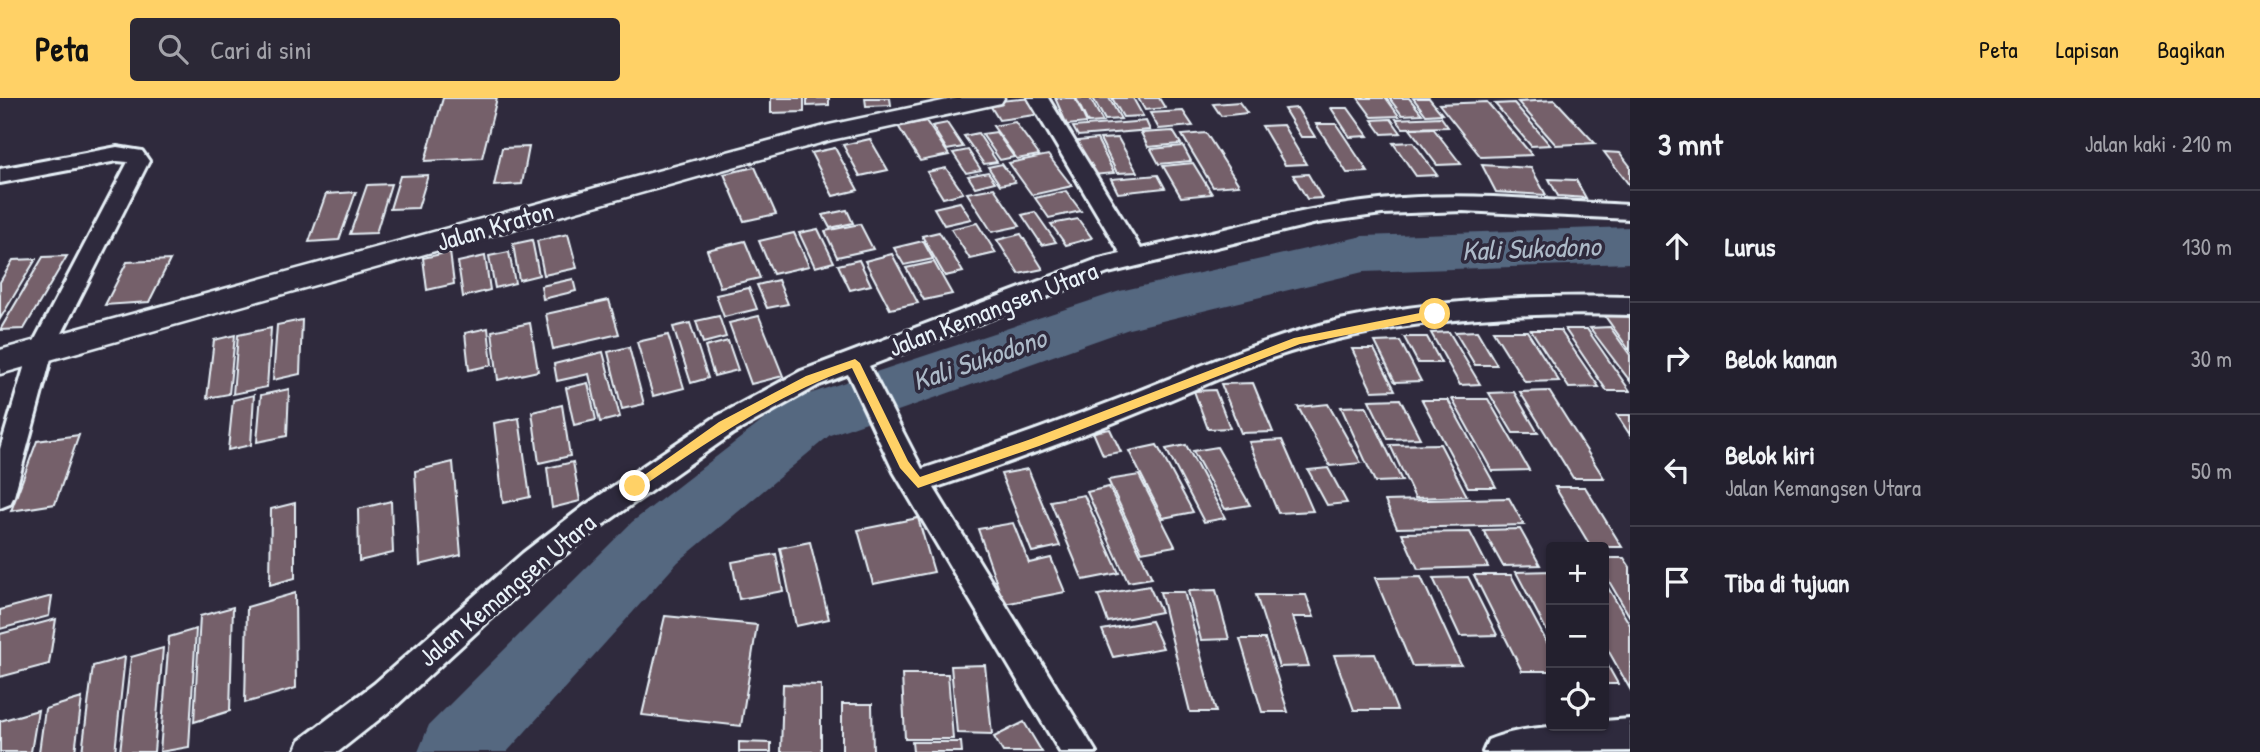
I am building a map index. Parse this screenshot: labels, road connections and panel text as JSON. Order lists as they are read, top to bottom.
{
  "streets": {
    "street": ["Jalan Kraton", "Jalan Kemangsen Utara"]
  },
  "water": ["Kali Sukodono"],
  "page": {
    "header": "Peta",
    "search": "Cari di sini",
    "nav": ["Peta", "Lapisan", "Bagikan"],
    "heading": ["3 mnt", "Jalan kaki · 210 m"],
    "list": [
      ["Lurus", "130 m"],
      ["Belok kanan", "30 m"],
      ["Belok kiri", "Jalan Kemangsen Utara", "50 m"],
      "Tiba di tujuan"
    ],
    "map_buttons": ["+", "−"]
  }
}
